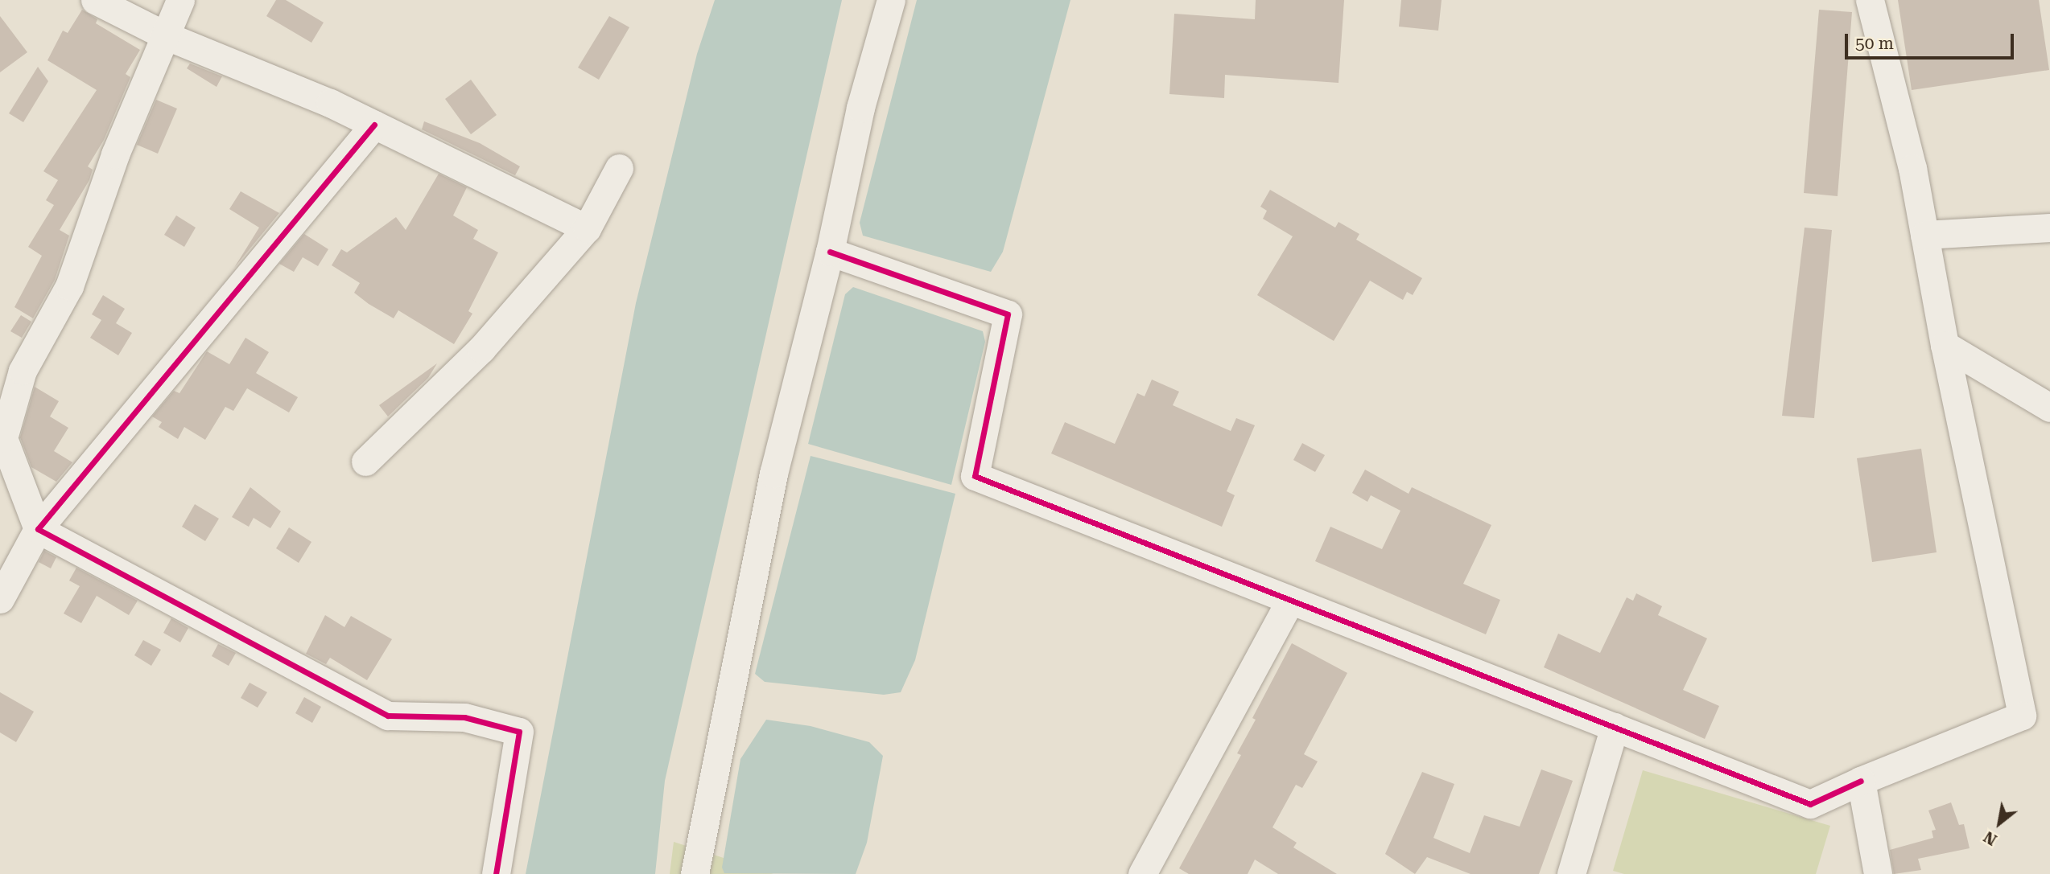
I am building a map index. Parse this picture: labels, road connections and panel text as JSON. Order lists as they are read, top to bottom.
{
  "scale_bar": "50 m",
  "north": "bottom left"
}
